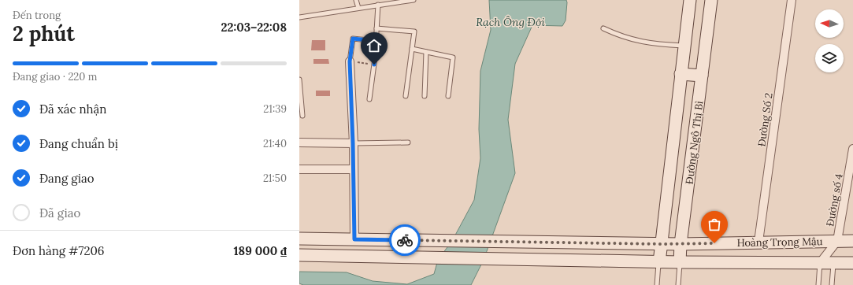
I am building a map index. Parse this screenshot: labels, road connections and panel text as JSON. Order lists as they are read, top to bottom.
{
  "streets": {
    "main road": ["Đường Ngô Thị Bì", "Hoàng Trọng Mậu"],
    "street": ["Đường Số 2", "Đường số 4"]
  },
  "crossings": [
    ["Đường Số 2", "Hoàng Trọng Mậu"],
    ["Đường Ngô Thị Bì", "Hoàng Trọng Mậu"],
    ["Đường số 4", "Hoàng Trọng Mậu"]
  ],
  "water": ["Rạch Ông Đội"],
  "north": "left",
  "page": {
    "heading": ["2 phút", "Đến trong", "22:03–22:08"],
    "panel": ["Đơn hàng #7206", "189 000 ₫"],
    "bar": "Đang giao · 220 m",
    "list": [
      ["Đã xác nhận", "21:39"],
      ["Đang chuẩn bị", "21:40"],
      ["Đang giao", "21:50"],
      "Đã giao"
    ]
  }
}
